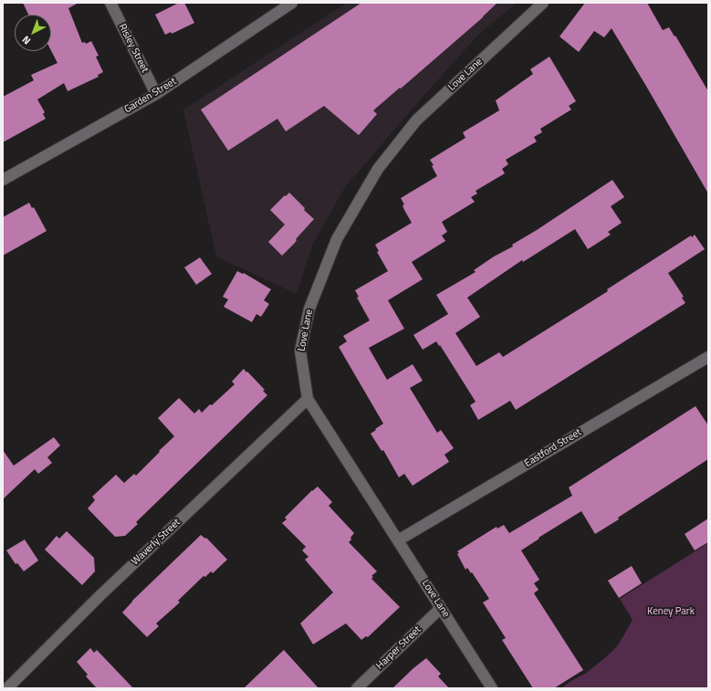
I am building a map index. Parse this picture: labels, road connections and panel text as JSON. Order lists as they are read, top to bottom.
{
  "streets": {
    "street": [
      "Risley Street",
      "Love Lane",
      "Garden Street",
      "Eastford Street",
      "Waverly Street",
      "Harper Street"
    ]
  },
  "crossings": [
    ["Risley Street", "Garden Street"],
    ["Love Lane", "Eastford Street"],
    ["Love Lane", "Waverly Street"],
    ["Love Lane", "Harper Street"]
  ],
  "parks": ["Keney Park"],
  "north": "bottom left"
}
